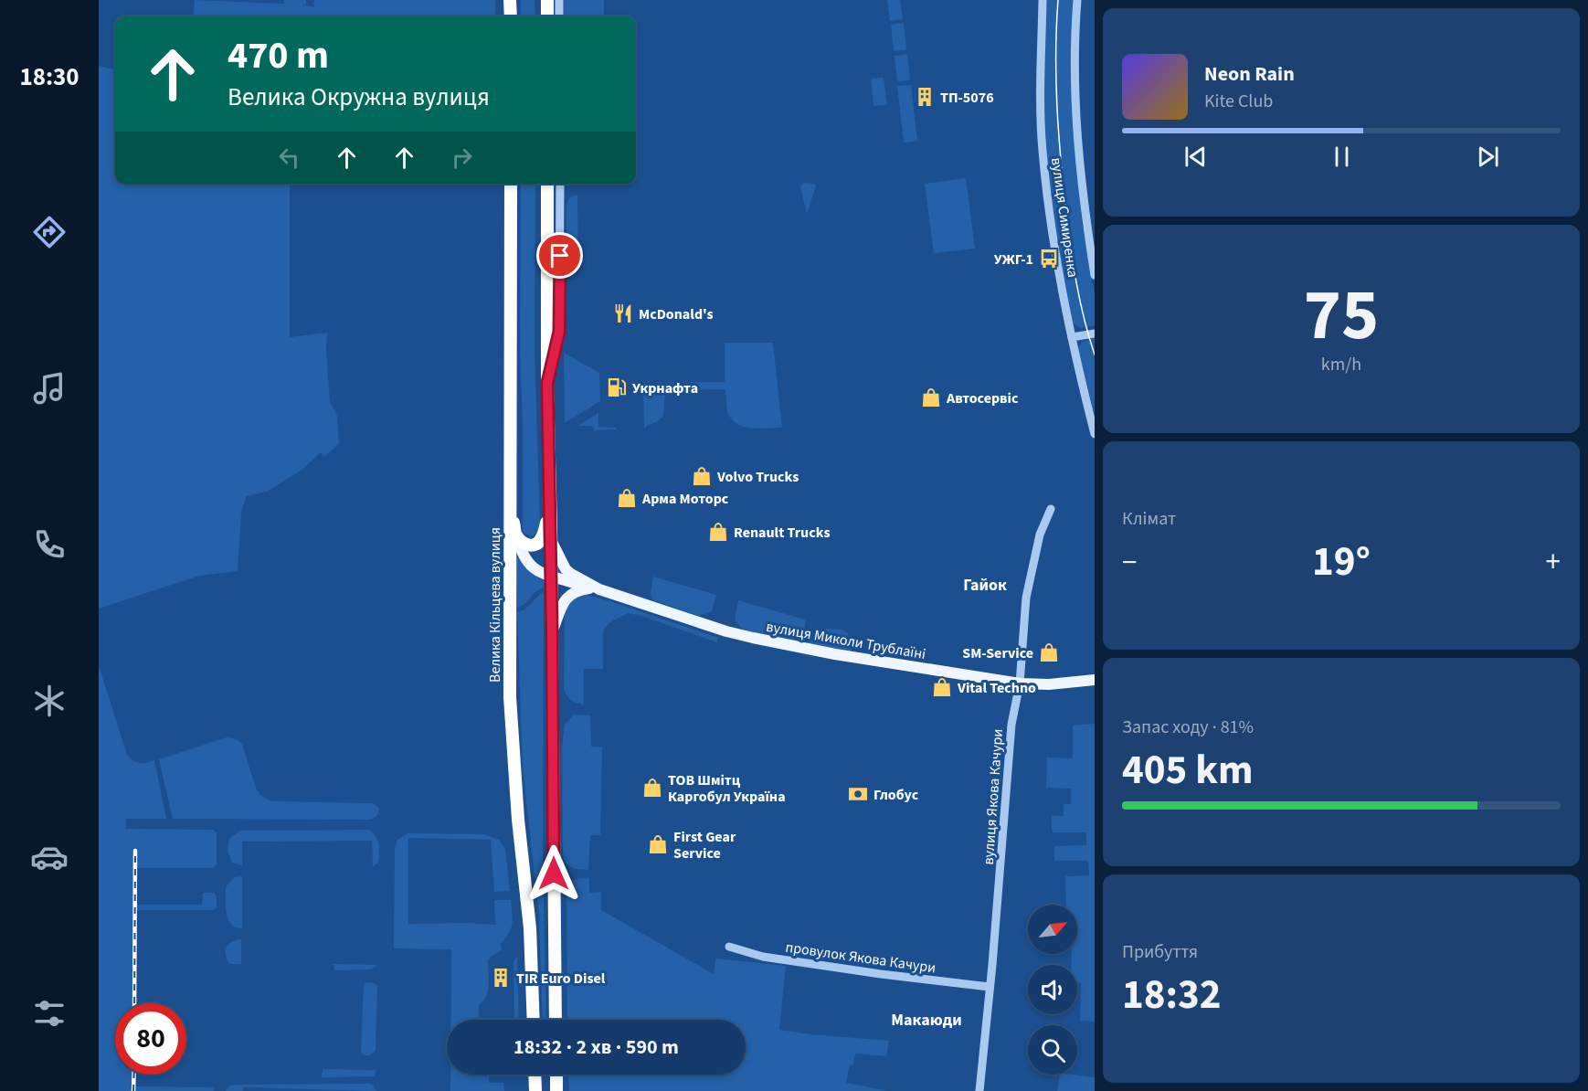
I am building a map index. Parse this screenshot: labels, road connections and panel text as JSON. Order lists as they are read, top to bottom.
{
  "streets": {
    "highway": ["Велика Кільцева вулиця"],
    "main road": ["вулиця Миколи Трублаїні"],
    "street": ["вулиця Симиренка", "вулиця Якова Качури", "провулок Якова Качури"]
  },
  "crossings": [
    ["вулиця Миколи Трублаїні", "вулиця Якова Качури"],
    ["вулиця Якова Качури", "провулок Якова Качури"]
  ],
  "districts": ["Гайок", "Макаюди"],
  "places": {
    "building": ["ТП-5076", "TIR Euro Disel"],
    "bus stop": ["УЖГ-1"],
    "restaurant": ["McDonald's"],
    "fuel station": ["Укрнафта"],
    "shop": [
      "Автосервіс",
      "Volvo Trucks",
      "Арма Моторс",
      "Renault Trucks",
      "SM-Service",
      "Vital Techno",
      "ТОВ Шмітц Каргобул Україна",
      "First Gear Service"
    ],
    "bank": ["Глобус"]
  },
  "north": "top right",
  "page": {
    "tabs": "18:30",
    "turn": ["470 m", "Велика Окружна вулиця"],
    "song": ["Neon Rain", "Kite Club"],
    "tile": [
      ["75", "km/h"],
      "Клімат",
      ["Запас ходу · 81%", "405 km"],
      ["Прибуття", "18:32"]
    ],
    "heat": ["−", "19°", "+"],
    "limit": "80",
    "trip": "18:32 · 2 хв · 590 m"
  }
}
